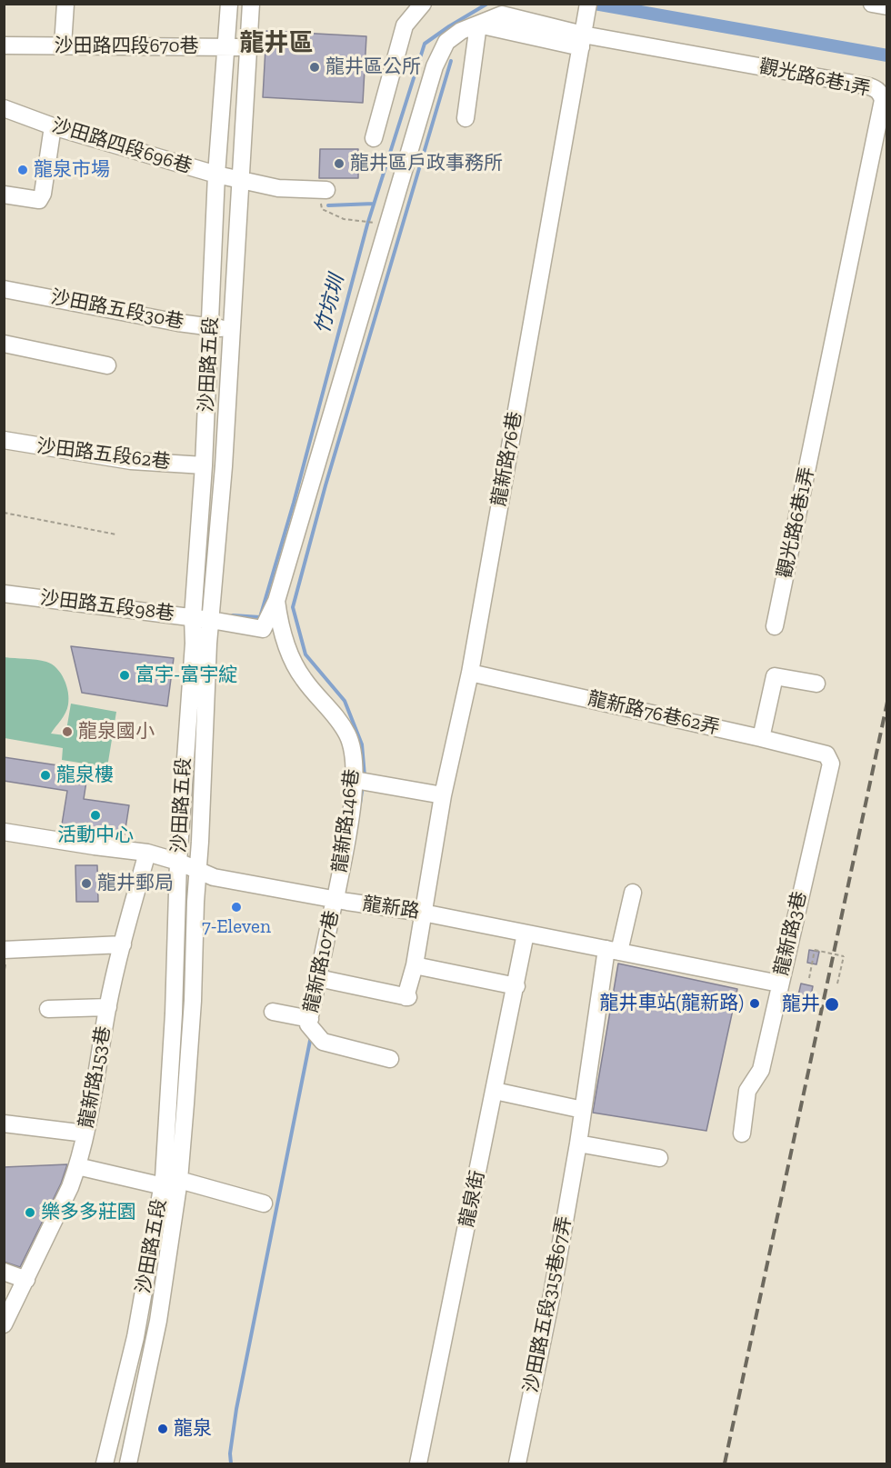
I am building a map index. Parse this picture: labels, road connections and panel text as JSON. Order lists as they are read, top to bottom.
{
  "streets": {
    "street": [
      "沙田路四段670巷",
      "觀光路6巷1弄",
      "沙田路四段696巷",
      "沙田路五段30巷",
      "沙田路五段",
      "沙田路五段62巷",
      "龍新路76巷",
      "沙田路五段98巷",
      "龍新路76巷62弄",
      "龍新路146巷",
      "龍新路",
      "龍新路3巷",
      "龍新路107巷",
      "龍新路153巷",
      "龍泉街",
      "沙田路五段315巷67弄"
    ]
  },
  "crossings": [
    ["沙田路四段670巷", "沙田路五段"],
    ["觀光路6巷1弄", "龍新路76巷"],
    ["觀光路6巷1弄", "沙田路五段98巷"],
    ["觀光路6巷1弄", "龍新路146巷"],
    ["沙田路四段696巷", "沙田路五段"],
    ["沙田路五段30巷", "沙田路五段"],
    ["沙田路五段", "沙田路五段62巷"],
    ["沙田路五段", "沙田路五段98巷"],
    ["沙田路五段", "龍新路"],
    ["龍新路76巷", "龍新路76巷62弄"],
    ["龍新路76巷", "龍新路"],
    ["龍新路76巷", "龍新路107巷"],
    ["沙田路五段98巷", "龍新路146巷"],
    ["龍新路76巷62弄", "龍新路3巷"],
    ["龍新路146巷", "龍新路"],
    ["龍新路146巷", "龍新路107巷"],
    ["龍新路", "龍新路3巷"],
    ["龍新路", "龍新路107巷"],
    ["龍新路", "龍新路153巷"],
    ["龍新路", "龍泉街"],
    ["龍新路", "沙田路五段315巷67弄"]
  ],
  "districts": ["龍井區"],
  "water": ["竹坑圳"],
  "places": [
    "龍井區公所",
    "龍井區戶政事務所",
    "龍泉市場",
    "富宇-富宇綻",
    "龍泉國小",
    "龍泉樓",
    "活動中心",
    "龍井郵局",
    "7-Eleven",
    "龍井車站(龍新路)",
    "龍井",
    "樂多多莊園",
    "龍泉"
  ]
}
